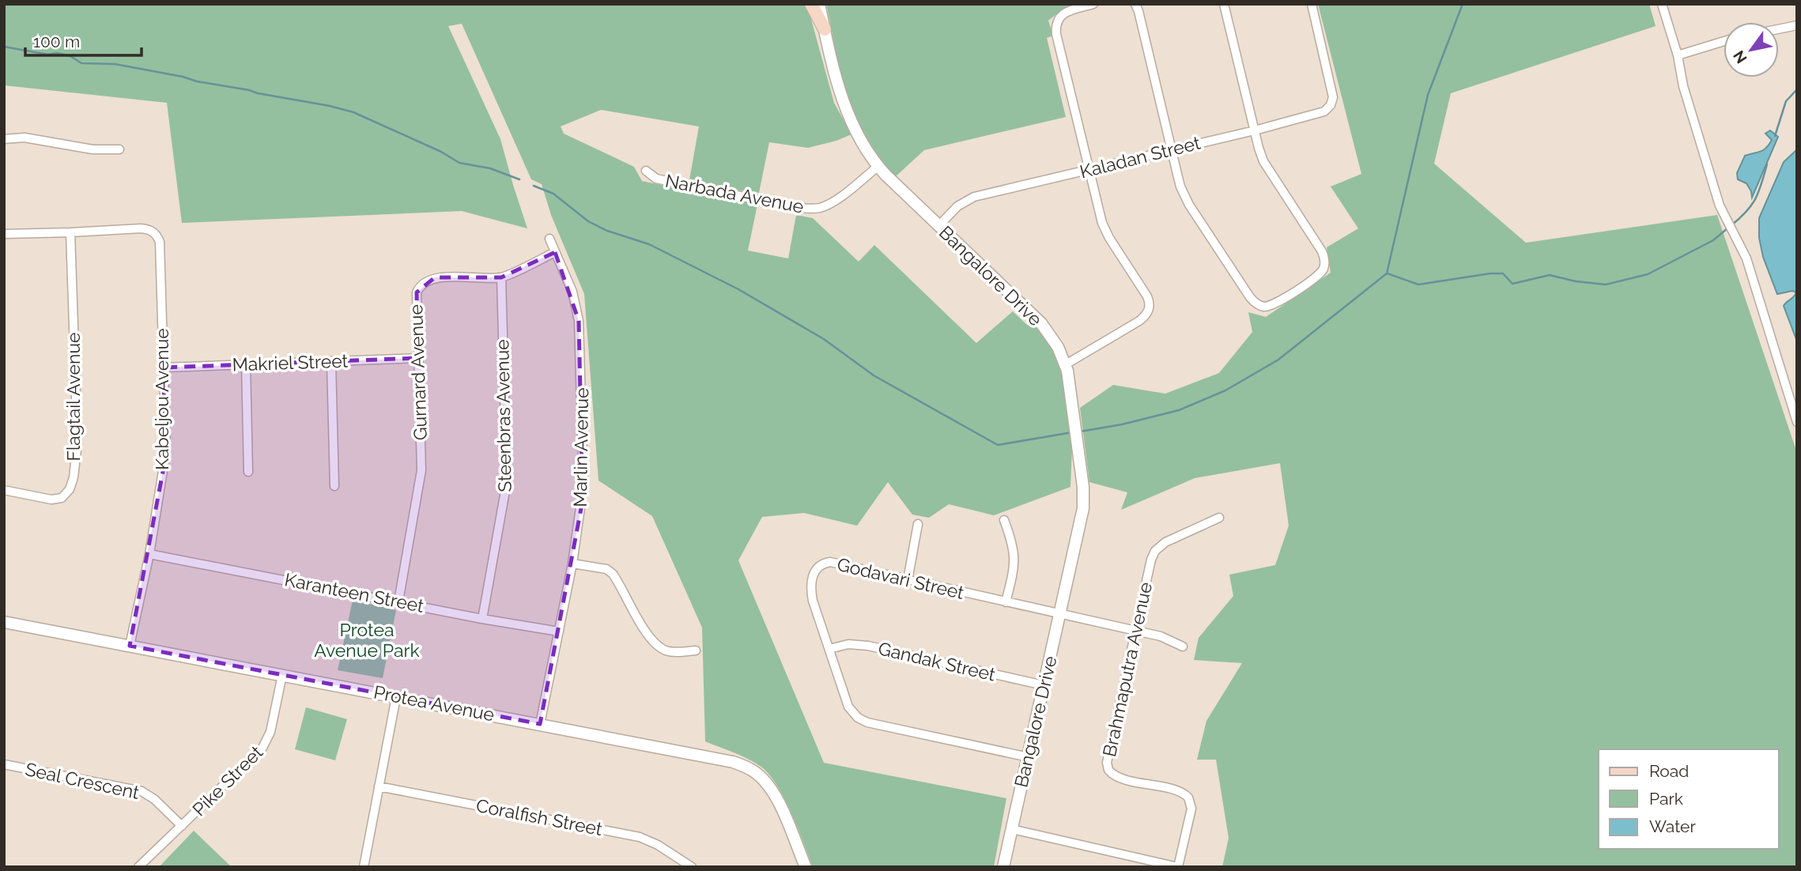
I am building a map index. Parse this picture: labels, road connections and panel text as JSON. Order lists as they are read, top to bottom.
{
  "streets": {
    "street": [
      "Kaladan Street",
      "Narbada Avenue",
      "Bangalore Drive",
      "Makriel Street",
      "Gurnard Avenue",
      "Flagtail Avenue",
      "Kabeljou Avenue",
      "Steenbras Avenue",
      "Marlin Avenue",
      "Godavari Street",
      "Karanteen Street",
      "Gandak Street",
      "Brahmaputra Avenue",
      "Protea Avenue",
      "Seal Crescent",
      "Pike Street",
      "Coralfish Street"
    ]
  },
  "crossings": [
    ["Kaladan Street", "Bangalore Drive"],
    ["Narbada Avenue", "Bangalore Drive"],
    ["Bangalore Drive", "Godavari Street"],
    ["Bangalore Drive", "Gandak Street"],
    ["Makriel Street", "Gurnard Avenue"],
    ["Makriel Street", "Kabeljou Avenue"],
    ["Gurnard Avenue", "Steenbras Avenue"],
    ["Gurnard Avenue", "Marlin Avenue"],
    ["Gurnard Avenue", "Karanteen Street"],
    ["Flagtail Avenue", "Kabeljou Avenue"],
    ["Kabeljou Avenue", "Karanteen Street"],
    ["Kabeljou Avenue", "Protea Avenue"],
    ["Steenbras Avenue", "Karanteen Street"],
    ["Marlin Avenue", "Karanteen Street"],
    ["Marlin Avenue", "Protea Avenue"],
    ["Godavari Street", "Gandak Street"],
    ["Godavari Street", "Brahmaputra Avenue"],
    ["Protea Avenue", "Pike Street"],
    ["Seal Crescent", "Pike Street"]
  ],
  "parks": ["Protea Avenue Park"],
  "legend": ["Road", "Park", "Water"],
  "scale_bar": "100 m",
  "north": "bottom left"
}
